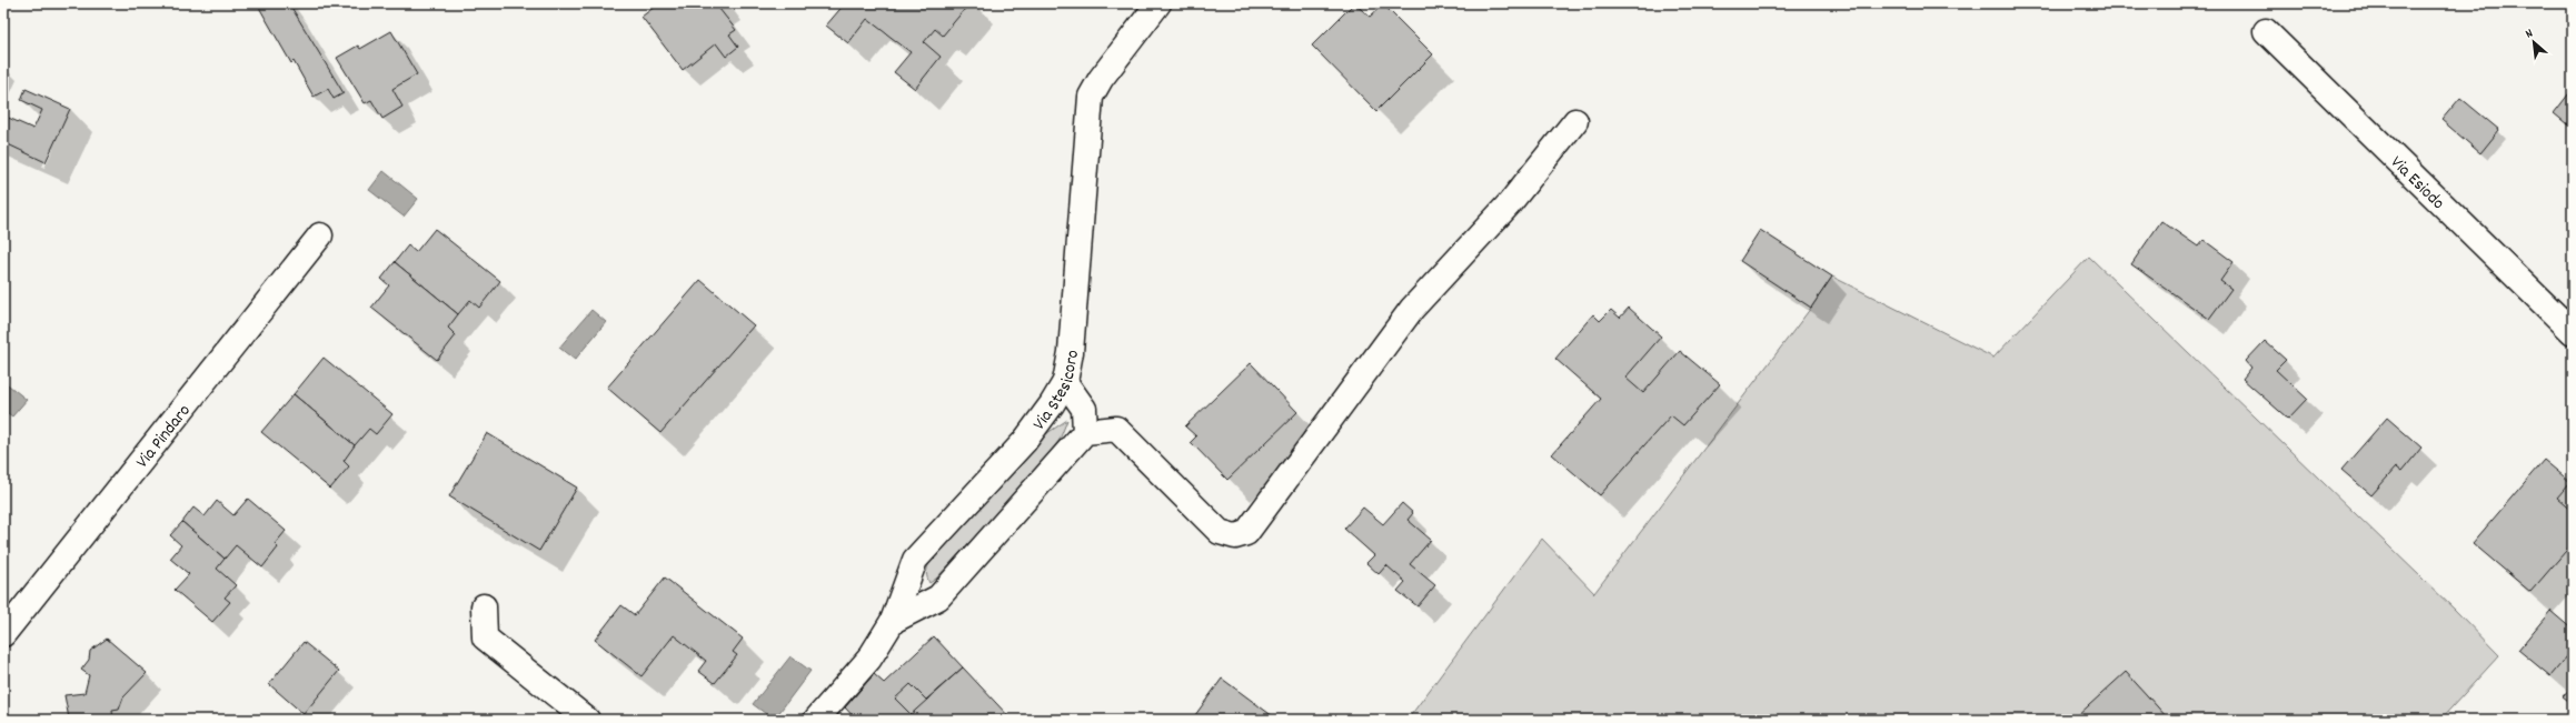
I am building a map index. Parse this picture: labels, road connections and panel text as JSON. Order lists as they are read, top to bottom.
{
  "streets": {
    "street": ["Via Esiodo", "Via Stesicoro", "Via Pindaro"]
  },
  "north": "top left"
}
